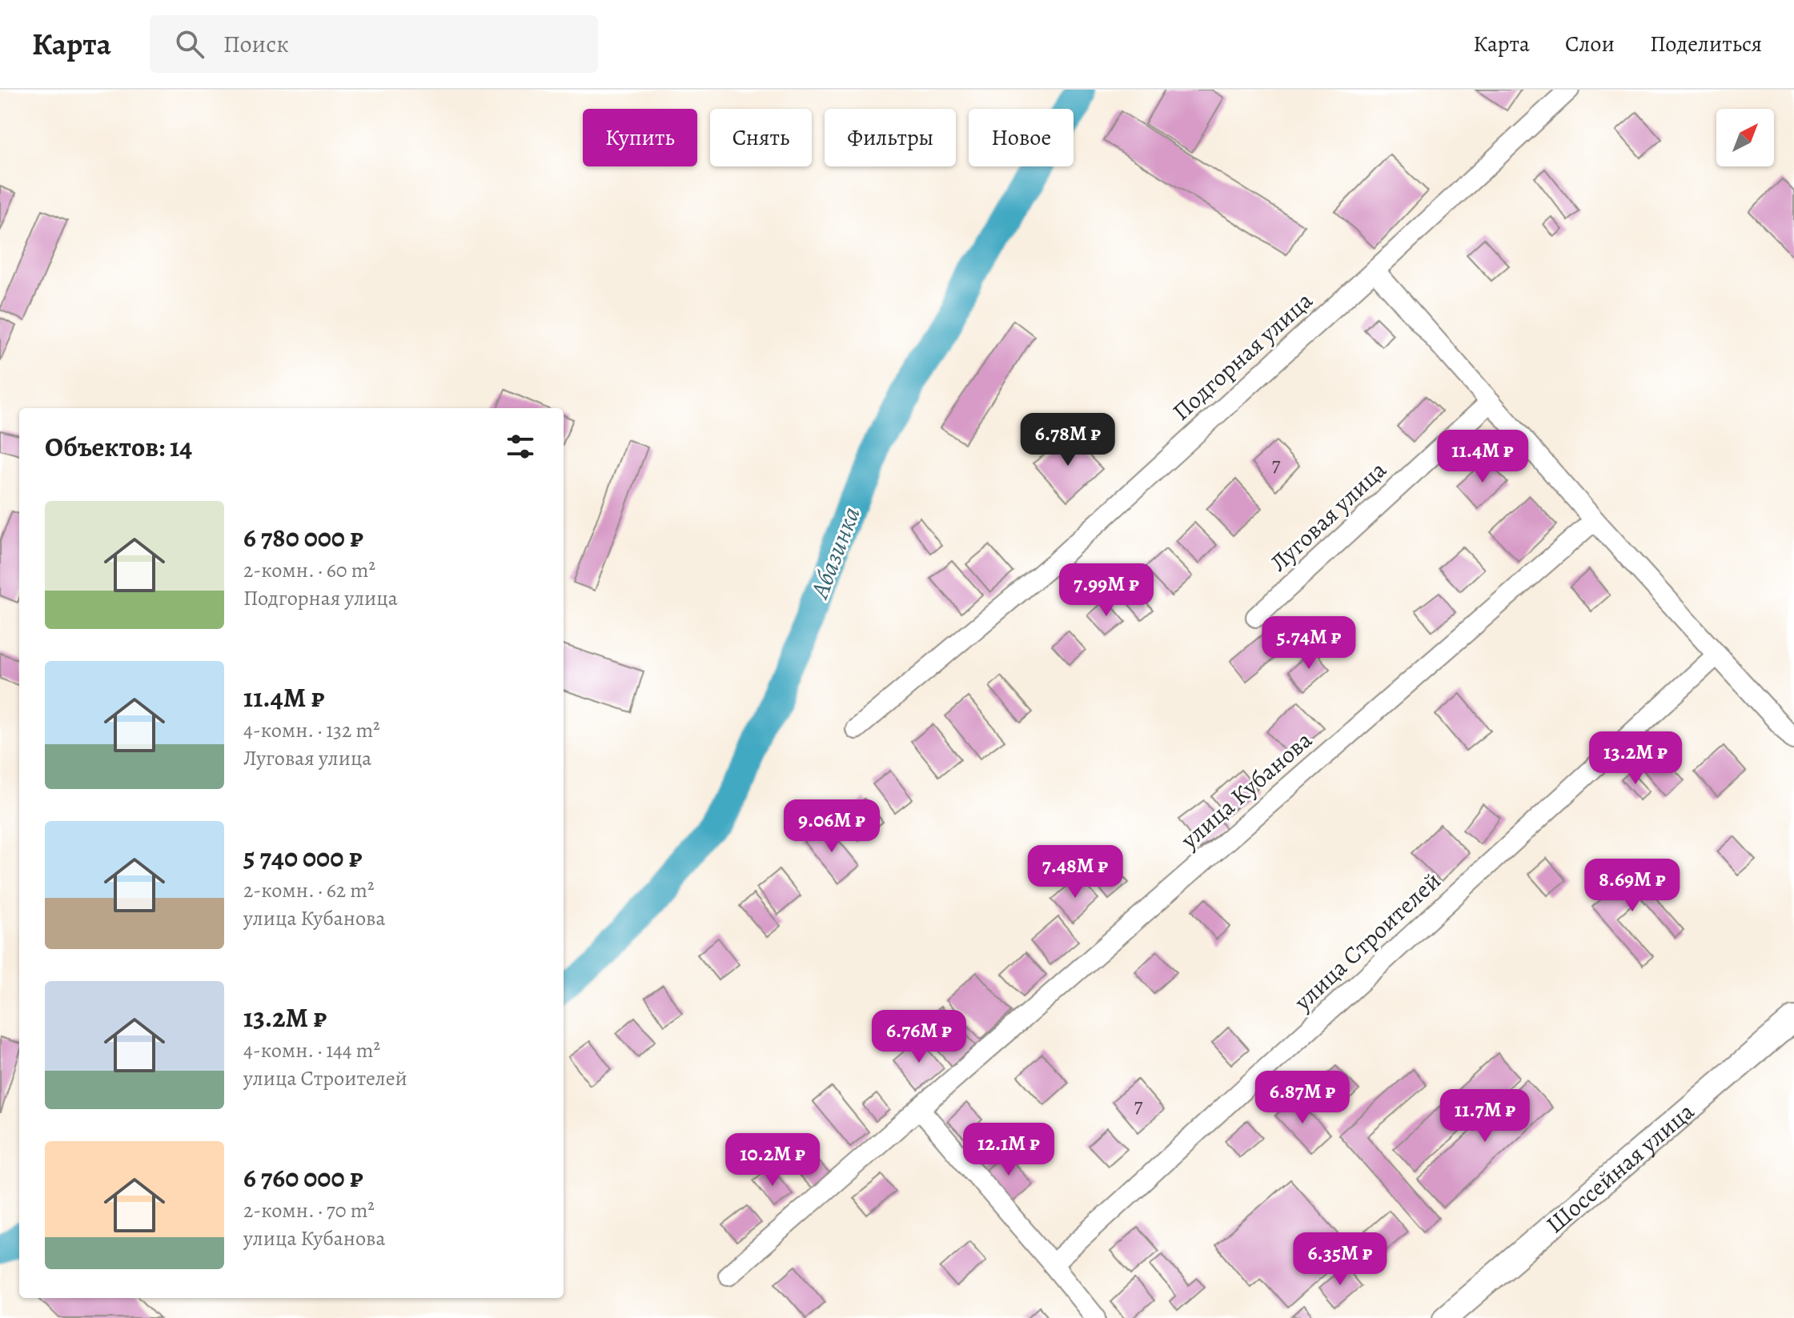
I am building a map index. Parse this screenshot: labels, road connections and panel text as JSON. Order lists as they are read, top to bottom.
{
  "streets": {
    "main road": ["Шоссейная улица"],
    "street": [
      "Подгорная улица",
      "Луговая улица",
      "улица Кубанова",
      "улица Строителей"
    ]
  },
  "water": ["Абазинка"],
  "house_numbers": ["7", "7"],
  "north": "top right",
  "page": {
    "header": "Карта",
    "search": "Поиск",
    "nav": ["Карта", "Слои", "Поделиться"],
    "chip": [
      "Купить",
      "Снять",
      "Фильтры",
      "Новое"
    ],
    "heading": "Объектов: 14",
    "price": [
      "6.78M ₽",
      "11.4M ₽",
      "7.99M ₽",
      "5.74M ₽",
      "13.2M ₽",
      "9.06M ₽",
      "7.48M ₽",
      "8.69M ₽",
      "6.76M ₽",
      "6.87M ₽",
      "11.7M ₽",
      "12.1M ₽",
      "10.2M ₽",
      "6.35M ₽"
    ],
    "list": [
      {
        "name": "6 780 000 ₽",
        "note": "2-комн. · 60 m² · Подгорная улица"
      },
      {
        "name": "11.4M ₽",
        "note": "4-комн. · 132 m² · Луговая улица"
      },
      {
        "name": "5 740 000 ₽",
        "note": "2-комн. · 62 m² · улица Кубанова"
      },
      {
        "name": "13.2M ₽",
        "note": "4-комн. · 144 m² · улица Строителей"
      },
      {
        "name": "6 760 000 ₽",
        "note": "2-комн. · 70 m² · улица Кубанова"
      }
    ]
  }
}
